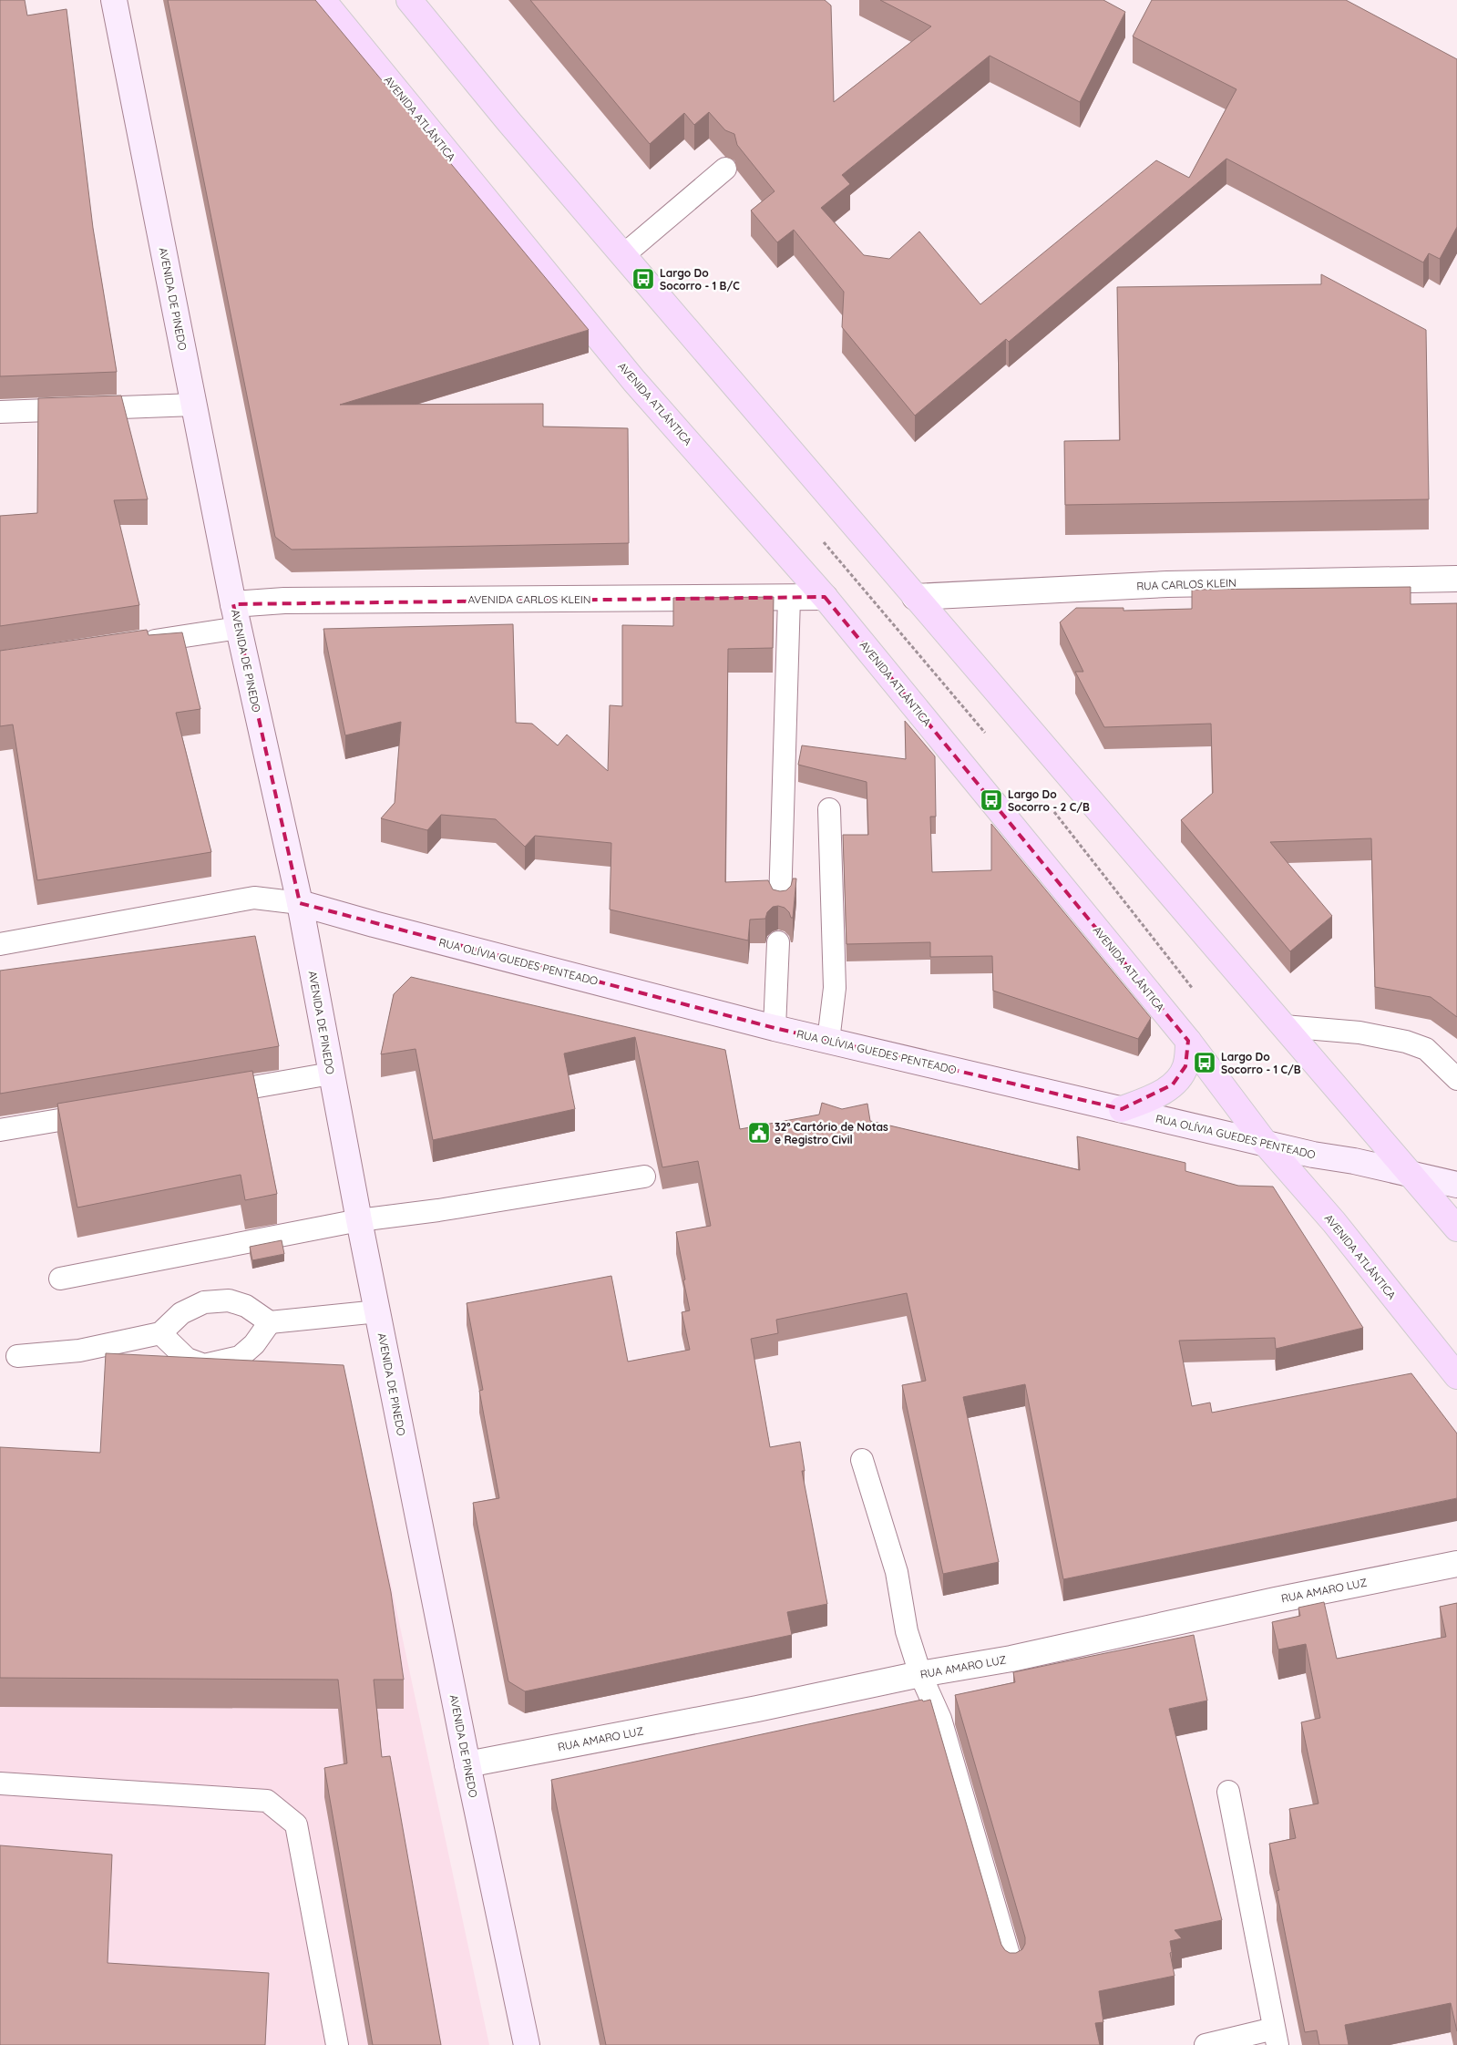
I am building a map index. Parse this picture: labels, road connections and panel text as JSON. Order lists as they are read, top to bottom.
{
  "streets": {
    "main road": ["AVENIDA ATLÂNTICA"],
    "street": [
      "AVENIDA DE PINEDO",
      "RUA CARLOS KLEIN",
      "AVENIDA CARLOS KLEIN",
      "RUA OLÍVIA GUEDES PENTEADO",
      "RUA AMARO LUZ"
    ]
  },
  "crossings": [
    ["AVENIDA ATLÂNTICA", "AVENIDA CARLOS KLEIN"],
    ["AVENIDA ATLÂNTICA", "RUA OLÍVIA GUEDES PENTEADO"],
    ["AVENIDA DE PINEDO", "AVENIDA CARLOS KLEIN"],
    ["AVENIDA DE PINEDO", "RUA OLÍVIA GUEDES PENTEADO"],
    ["AVENIDA DE PINEDO", "RUA AMARO LUZ"]
  ],
  "places": {
    "bus stop": ["Largo Do Socorro - 1 B/C", "Largo Do Socorro - 2 C/B", "Largo Do Socorro - 1 C/B"],
    "public building": ["32º Cartório de Notas e Registro Civil"]
  }
}
